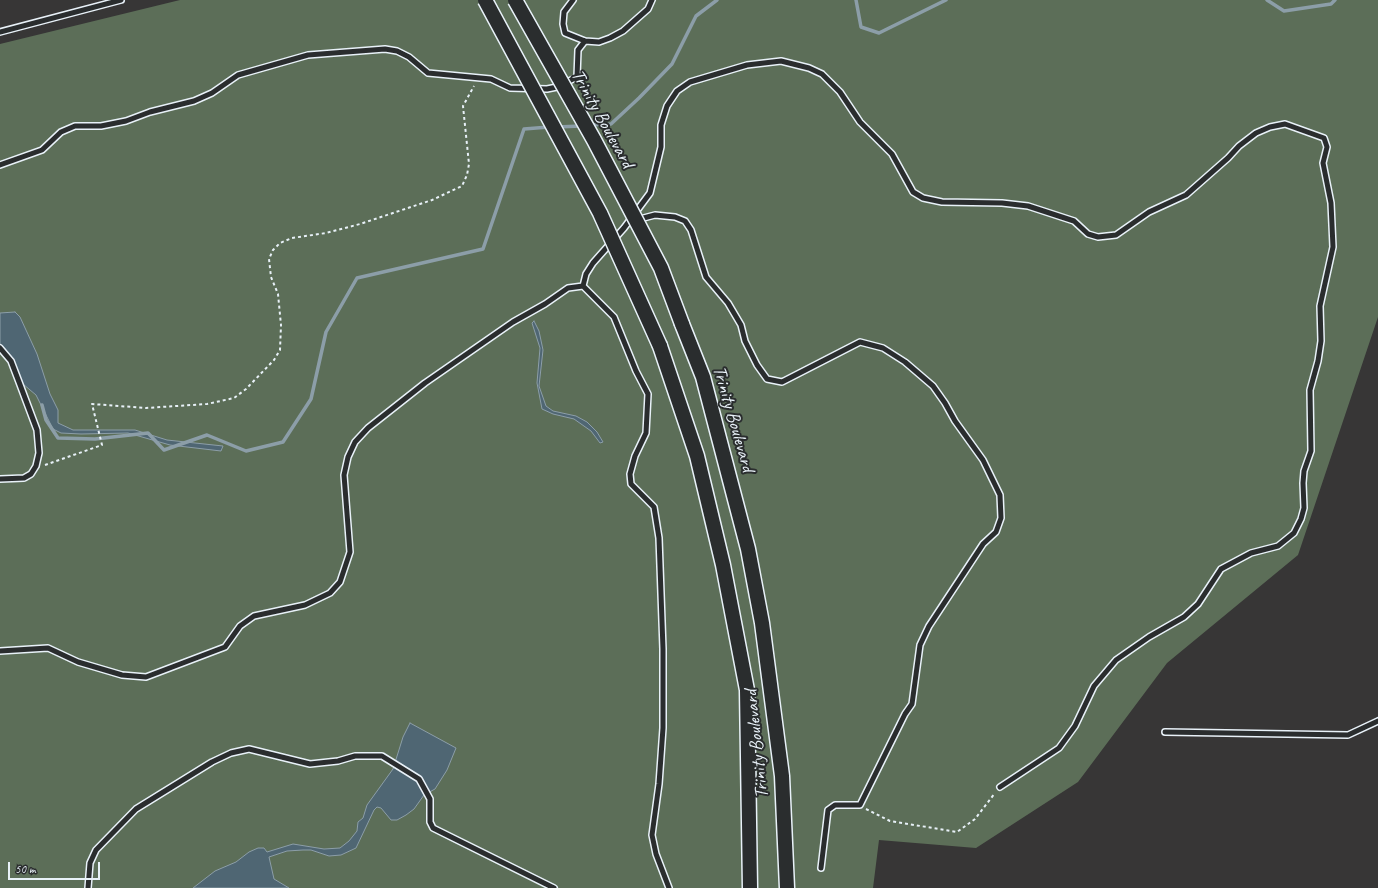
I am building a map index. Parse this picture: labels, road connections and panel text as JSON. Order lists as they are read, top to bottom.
{
  "streets": {
    "main road": ["Trinity Boulevard"]
  },
  "scale_bar": "50 m"
}
